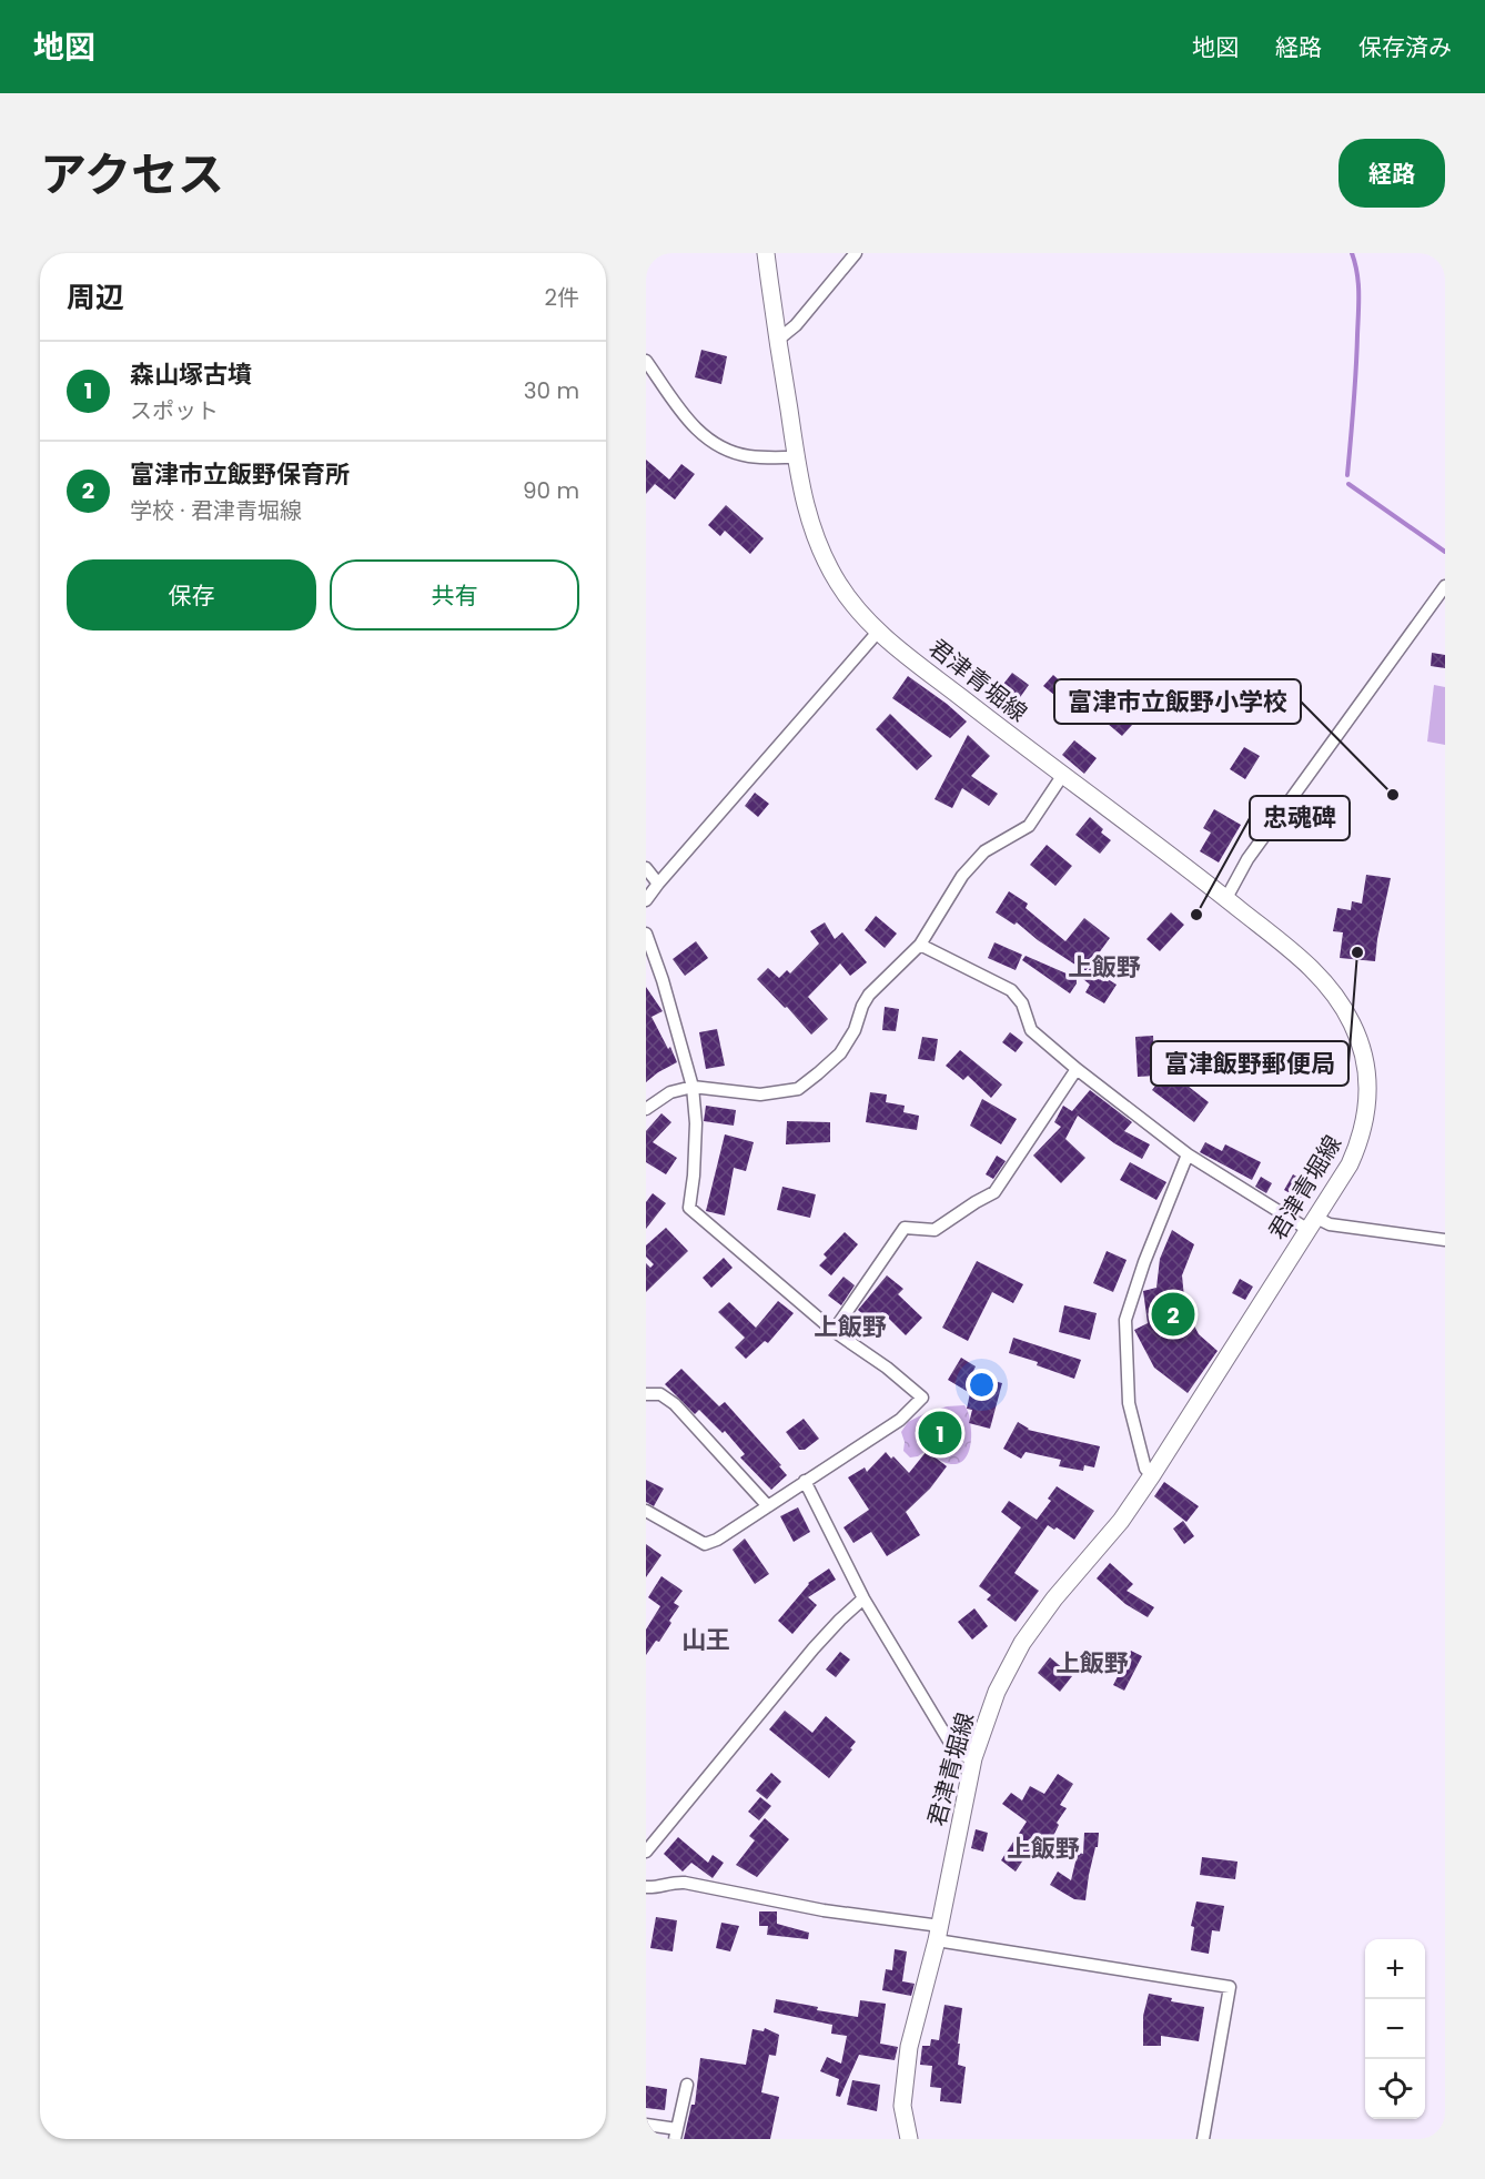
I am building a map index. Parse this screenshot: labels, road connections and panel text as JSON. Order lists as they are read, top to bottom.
{
  "streets": {
    "main road": ["君津青堀線"]
  },
  "districts": [
    "上飯野",
    "上飯野",
    "山王",
    "上飯野",
    "上飯野"
  ],
  "places": ["富津市立飯野小学校", "忠魂碑", "富津飯野郵便局"],
  "page": {
    "header": "地図",
    "nav": ["地図", "経路", "保存済み"],
    "title": "アクセス",
    "buttons": [
      "経路",
      ["保存", "共有"]
    ],
    "heading": ["周辺", "2件"],
    "list": [
      {
        "mark": "1",
        "name": "森山塚古墳",
        "note": "スポット",
        "value": "30 m"
      },
      {
        "mark": "2",
        "name": "富津市立飯野保育所",
        "note": "学校 · 君津青堀線",
        "value": "90 m"
      }
    ],
    "pins": ["2", "1"],
    "map_buttons": ["+", "−"]
  }
}
